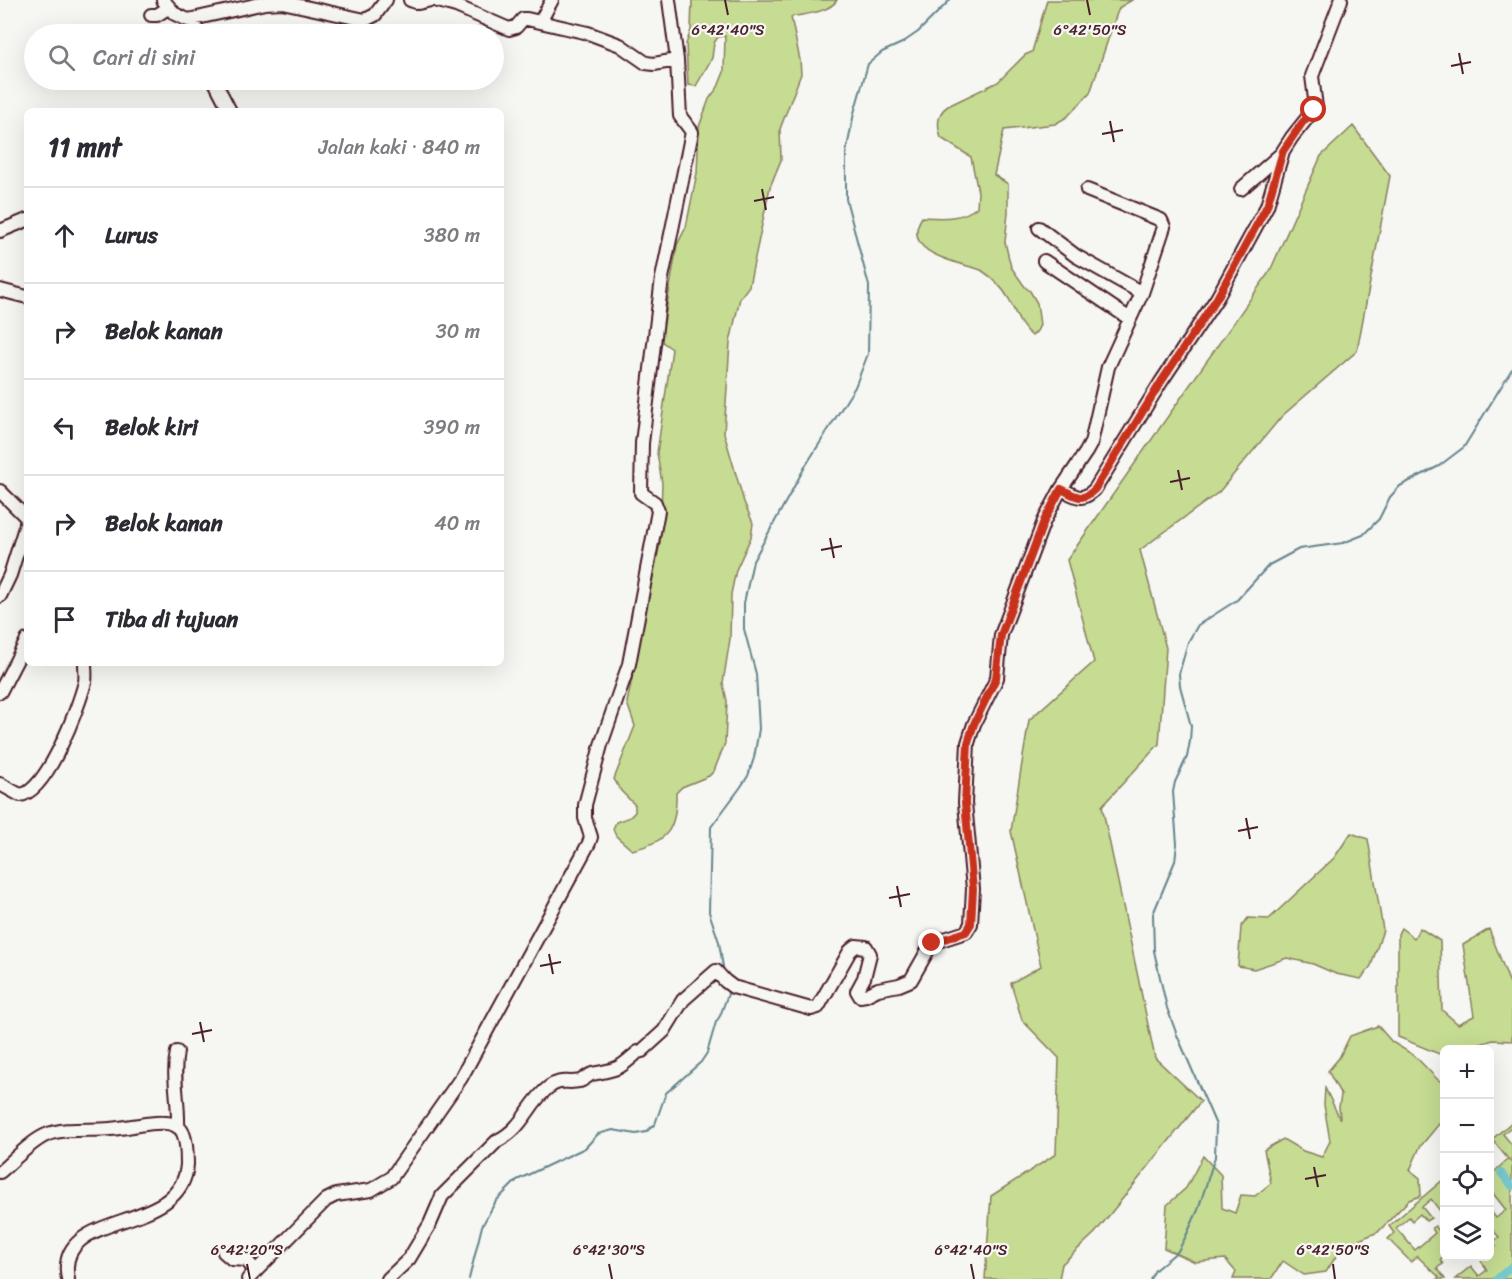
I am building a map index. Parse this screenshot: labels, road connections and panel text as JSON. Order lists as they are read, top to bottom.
{
  "page": {
    "search": "Cari di sini",
    "heading": ["11 mnt", "Jalan kaki · 840 m"],
    "list": [
      ["Lurus", "380 m"],
      ["Belok kanan", "30 m"],
      ["Belok kiri", "390 m"],
      ["Belok kanan", "40 m"],
      "Tiba di tujuan"
    ],
    "map_buttons": ["+", "−"]
  },
  "coordinates": [
    "6°42'40\"S",
    "6°42'50\"S",
    "6°42'20\"S",
    "6°42'30\"S"
  ]
}
